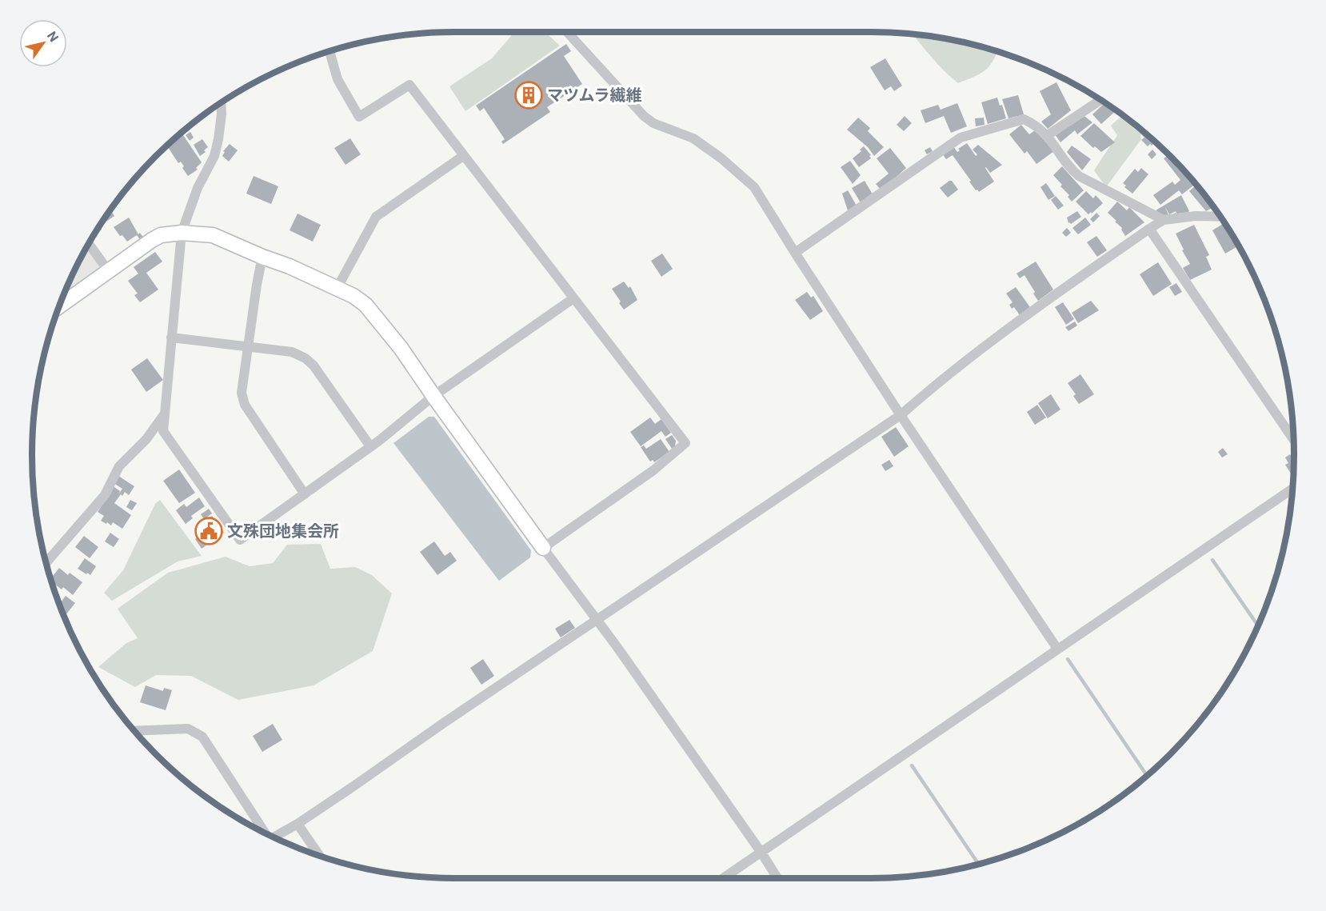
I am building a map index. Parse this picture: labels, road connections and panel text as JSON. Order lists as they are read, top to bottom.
{
  "places": {
    "building": ["マツムラ繊維"],
    "public building": ["文殊団地集会所"]
  },
  "north": "top right"
}
